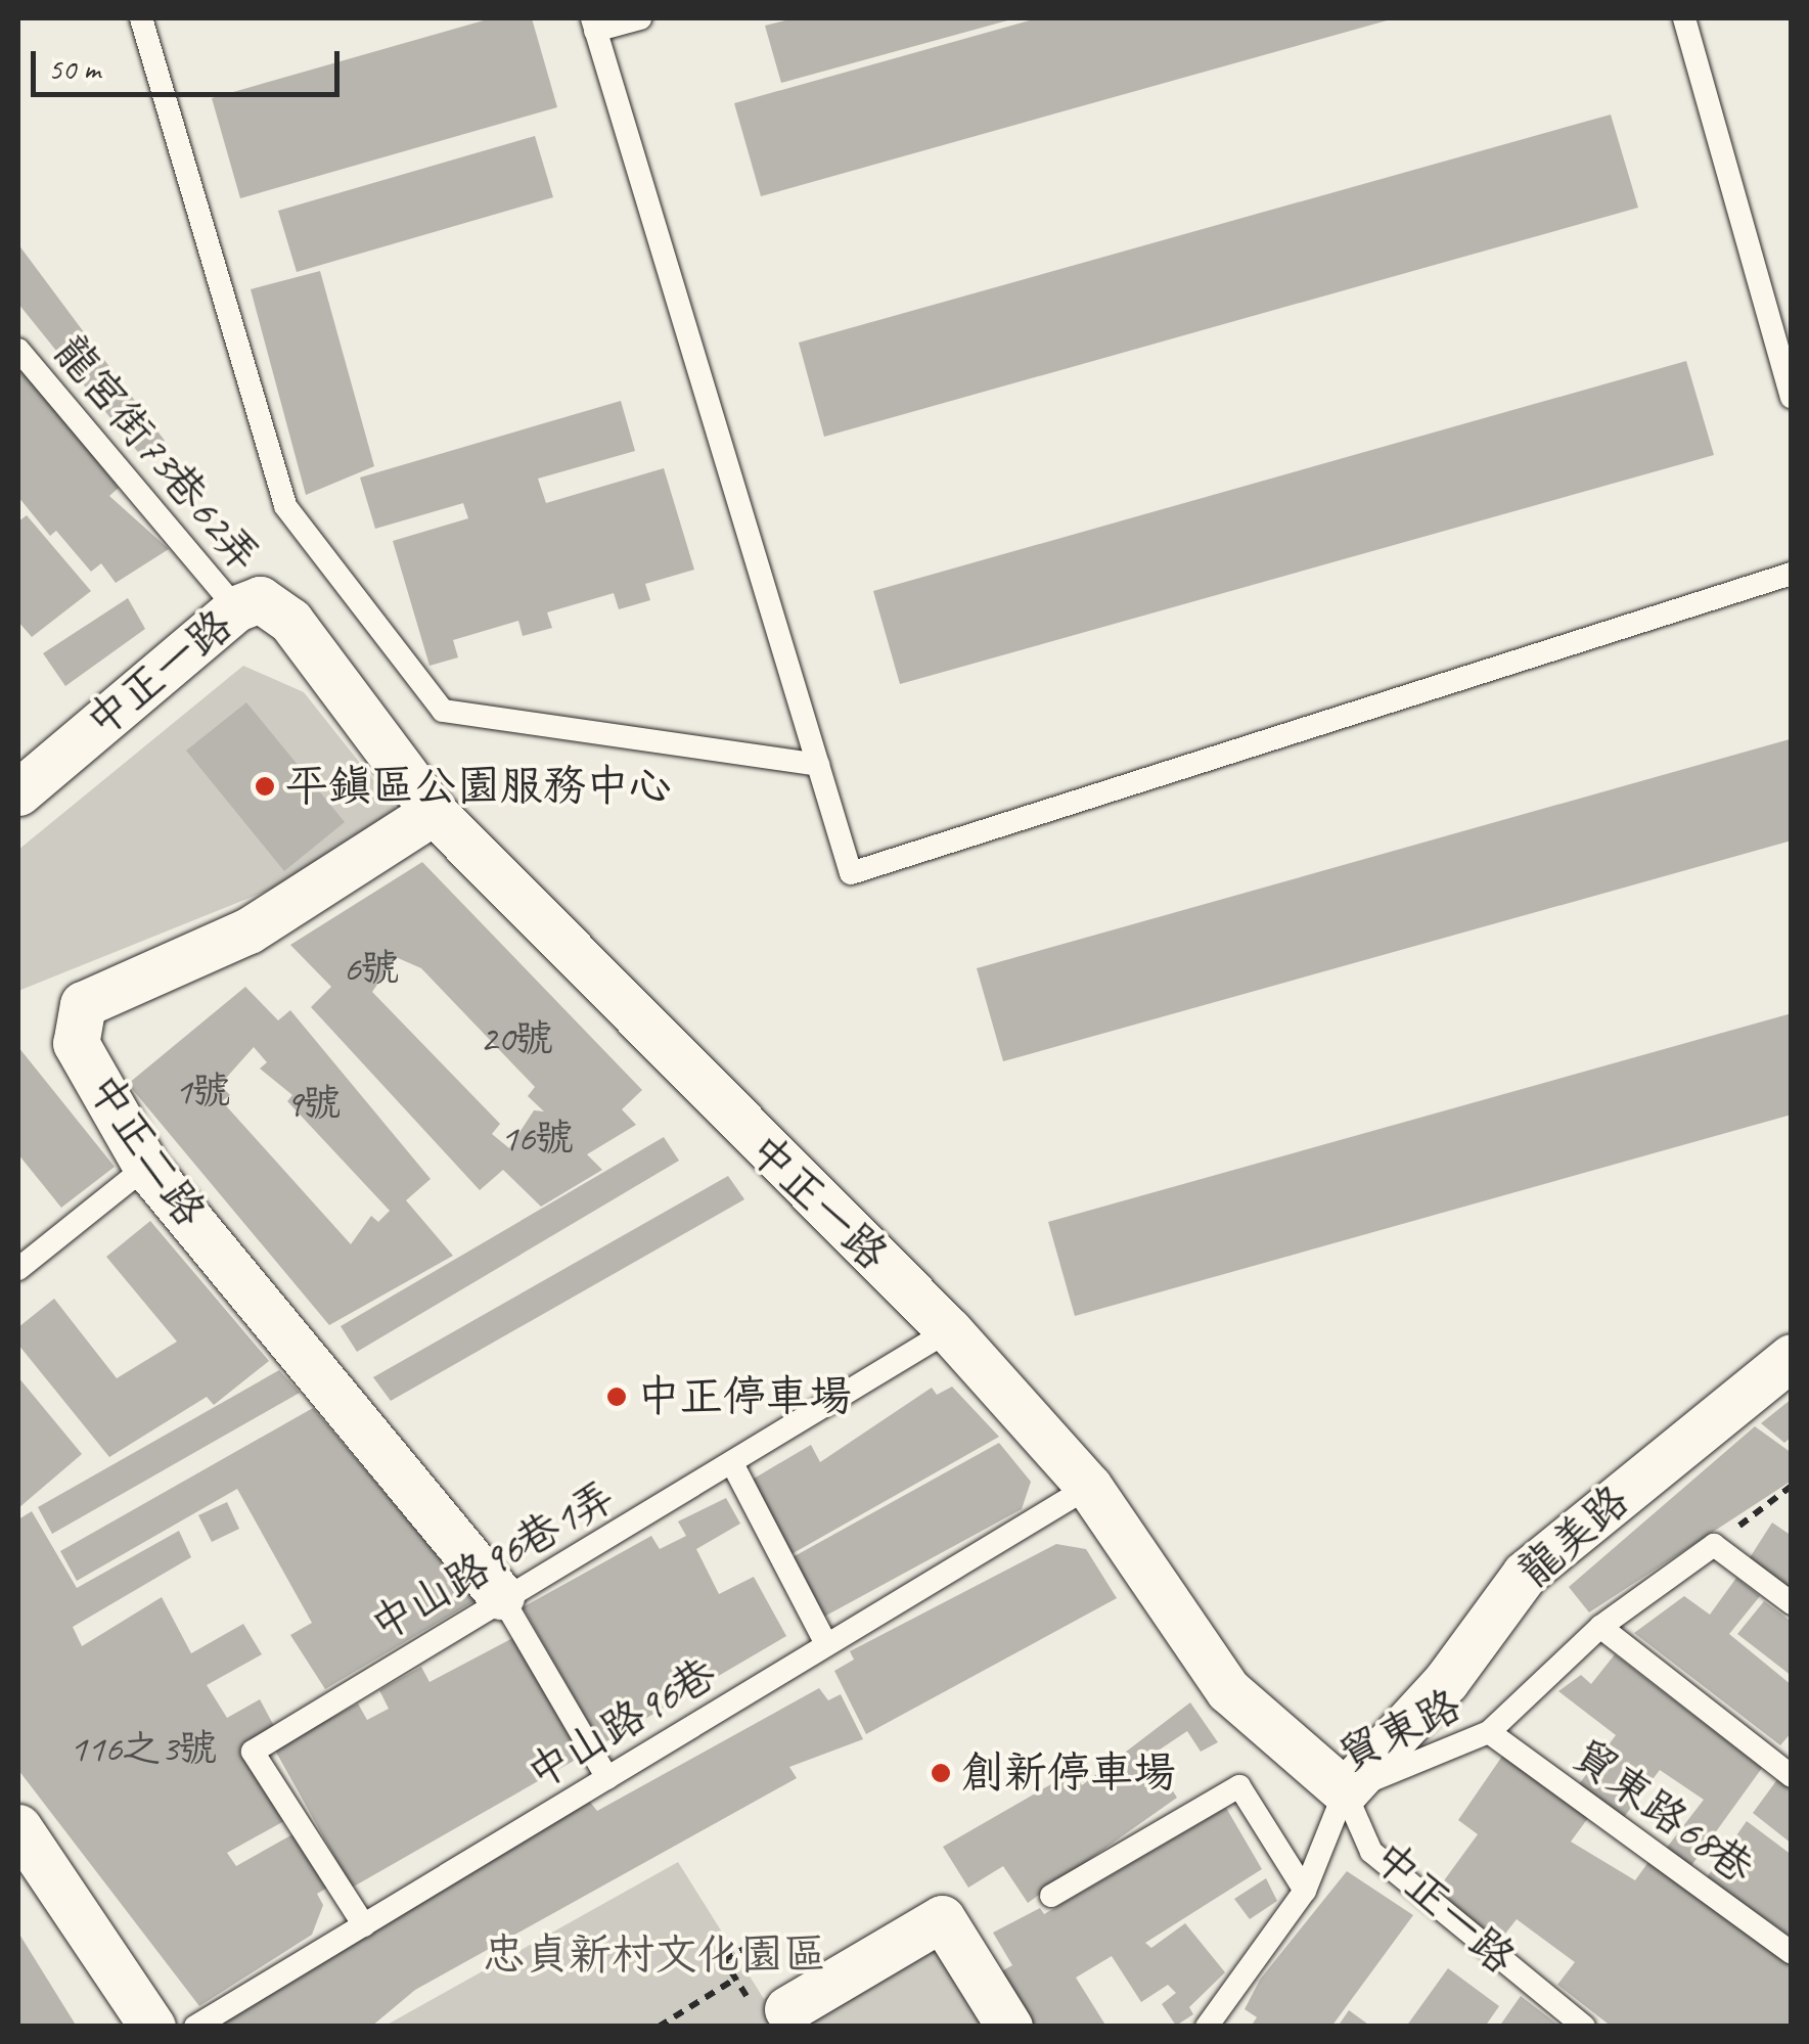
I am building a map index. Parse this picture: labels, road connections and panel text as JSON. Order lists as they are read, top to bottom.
{
  "streets": {
    "street": ["中正一路", "中正二路", "龍美路"],
    "lane": [
      "龍宮街73巷62弄",
      "中山路96巷1弄",
      "中山路96巷",
      "貿東路",
      "貿東路68巷"
    ]
  },
  "crossings": [
    ["龍宮街73巷62弄", "中正一路"],
    ["中正一路", "中正二路"],
    ["中正一路", "龍美路"],
    ["中正一路", "中山路96巷1弄"],
    ["中正一路", "中山路96巷"],
    ["中正一路", "貿東路"],
    ["中正二路", "中山路96巷1弄"],
    ["龍美路", "貿東路"],
    ["中山路96巷1弄", "中山路96巷"],
    ["貿東路", "貿東路68巷"]
  ],
  "parks": ["忠貞新村文化園區"],
  "places": ["平鎮區公園服務中心", "中正停車場", "創新停車場"],
  "house_numbers": [
    "6號",
    "20號",
    "1號",
    "9號",
    "16號",
    "116之3號"
  ],
  "scale_bar": "50 m"
}
